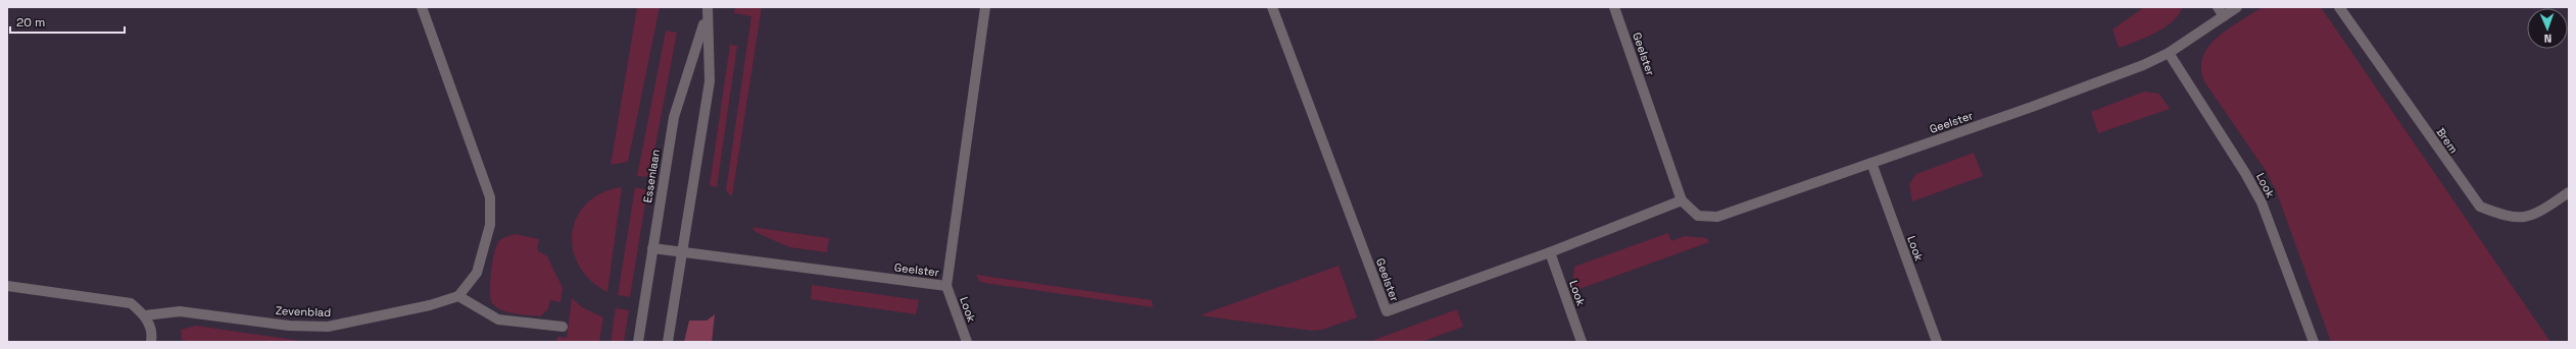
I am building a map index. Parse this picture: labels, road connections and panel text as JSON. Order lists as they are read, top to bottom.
{
  "streets": {
    "street": [
      "Geelster",
      "Brem",
      "Essenlaan",
      "Look",
      "Zevenblad"
    ]
  },
  "crossings": [
    ["Geelster", "Essenlaan"],
    ["Geelster", "Look"]
  ],
  "scale_bar": "20 m",
  "north": "bottom"
}
